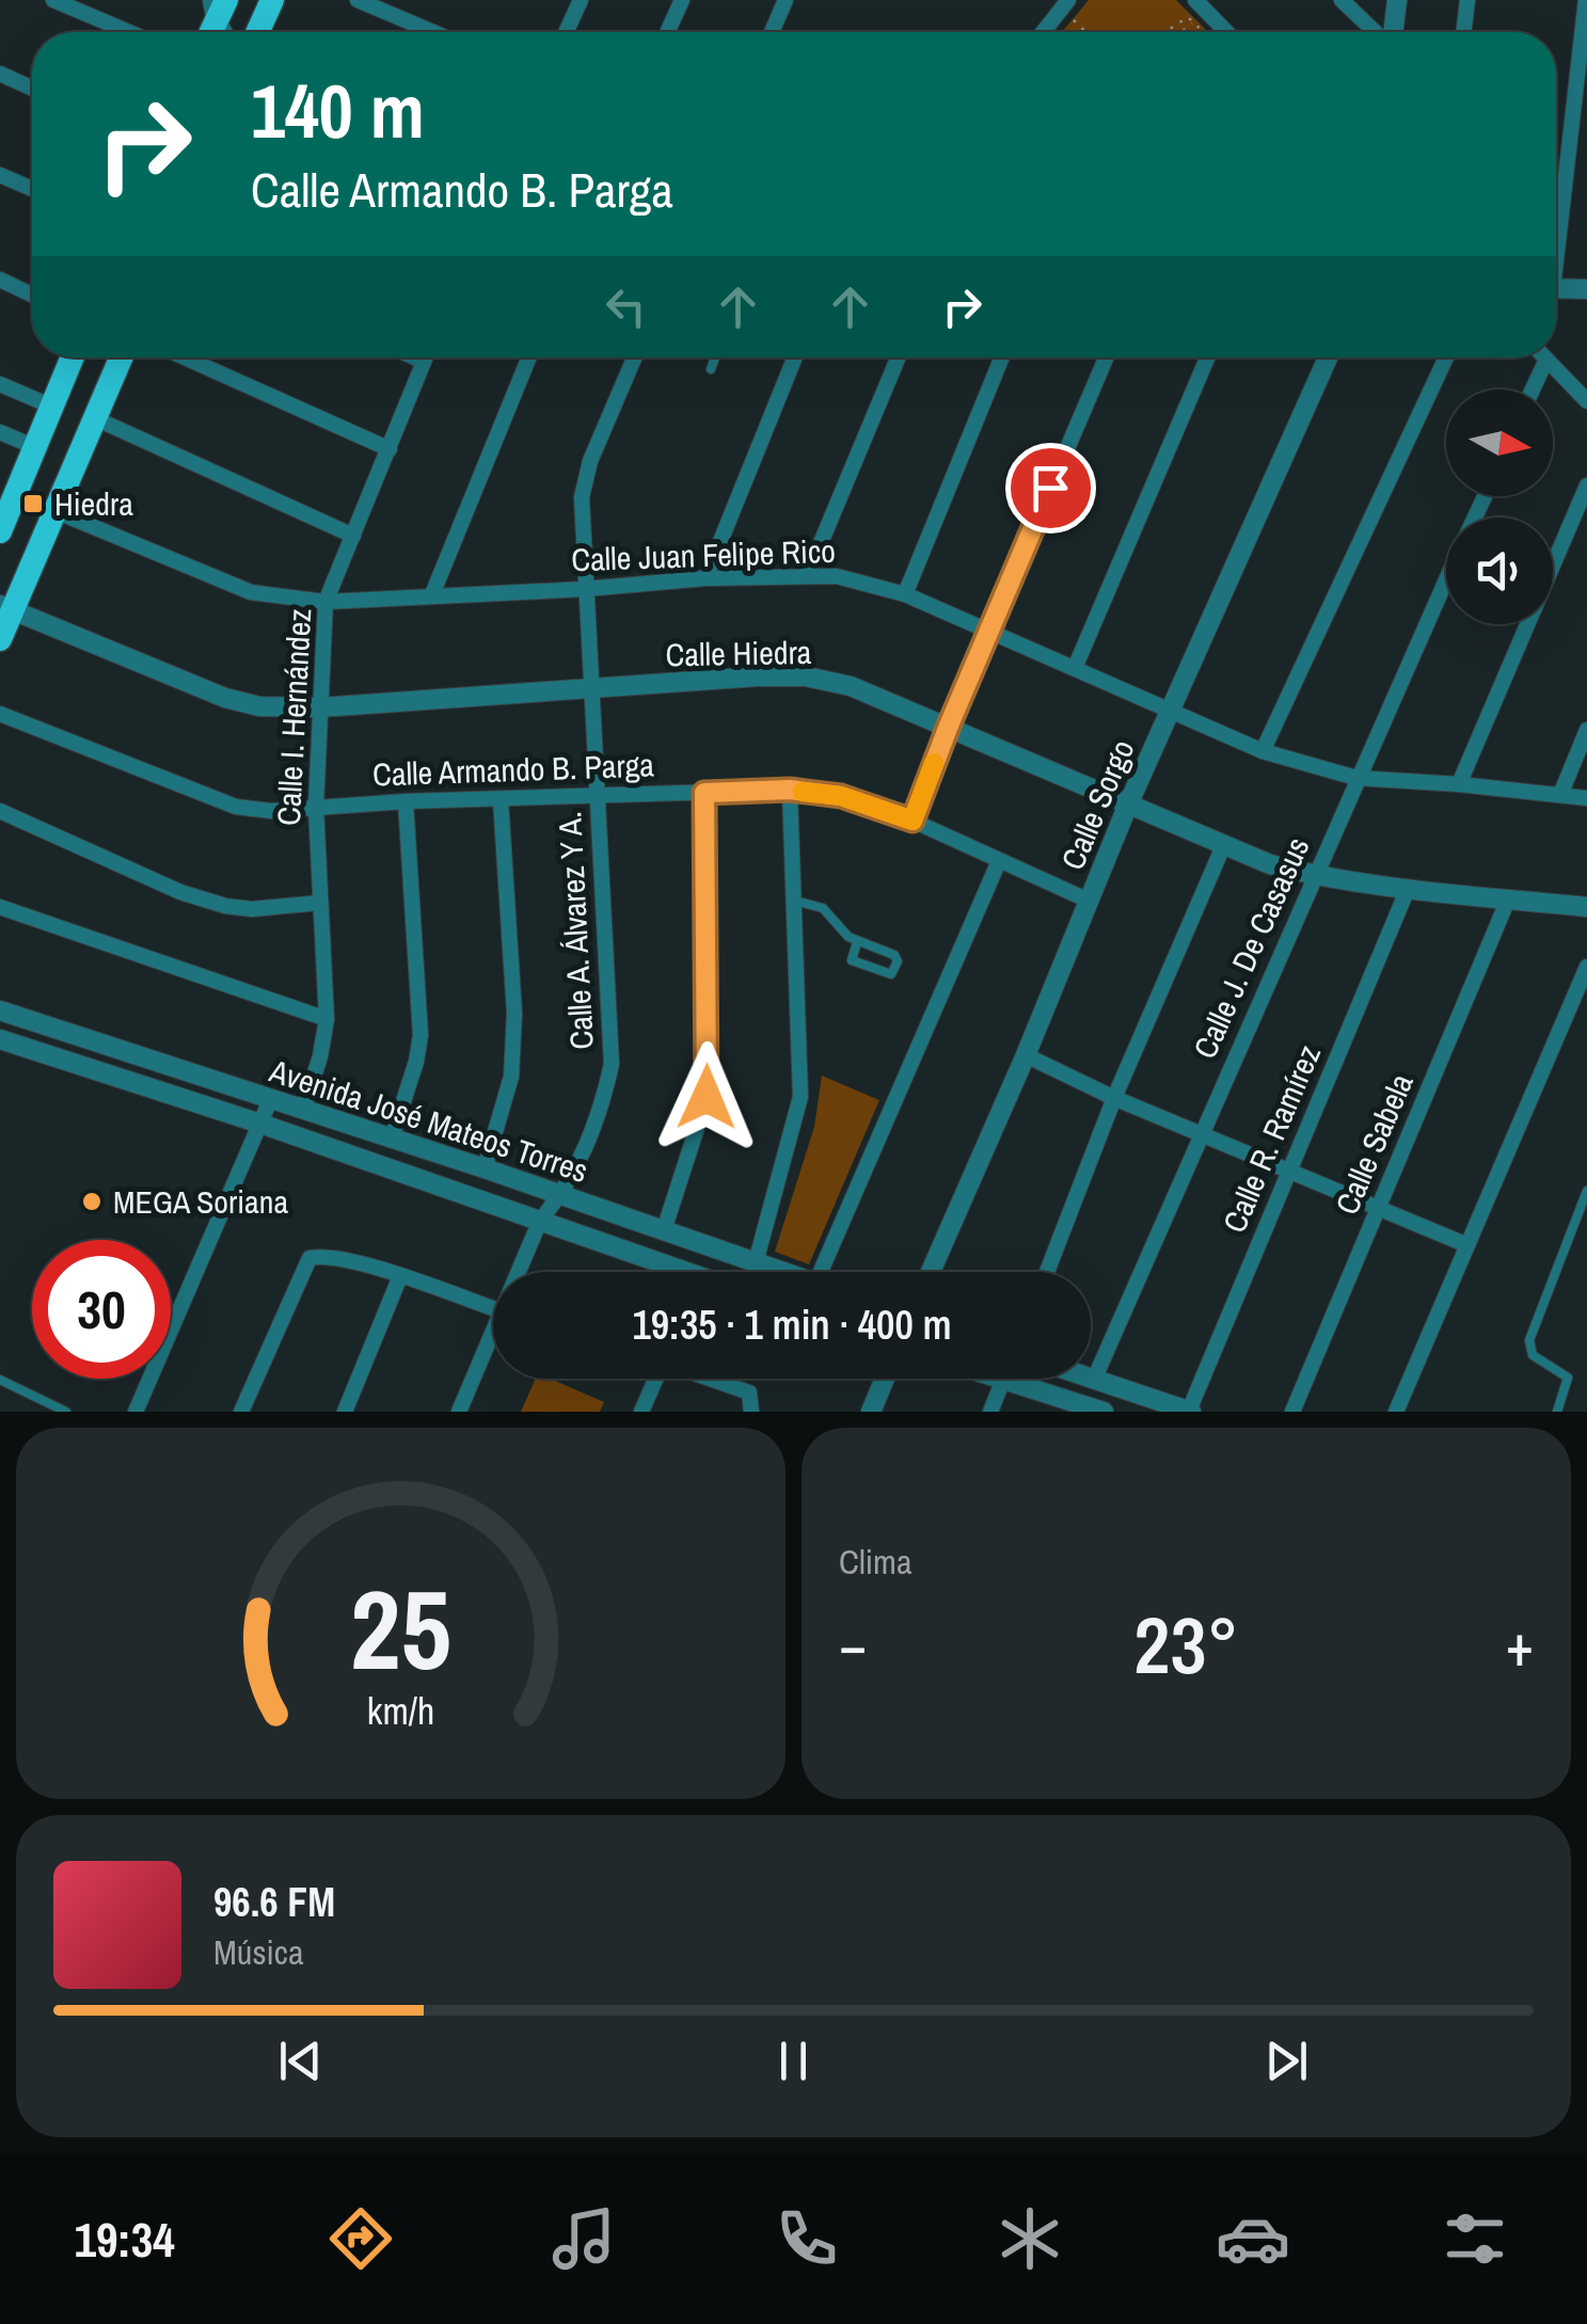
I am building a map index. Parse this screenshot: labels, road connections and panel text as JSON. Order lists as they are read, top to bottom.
{
  "streets": {
    "street": [
      "Calle Juan Felipe Rico",
      "Calle Hiedra",
      "Calle I. Hernández",
      "Calle Armando B. Parga",
      "Calle Sorgo",
      "Calle A. Álvarez Y A.",
      "Calle J. De Casasus",
      "Avenida José Mateos Torres",
      "Calle R. Ramírez",
      "Calle Sabela"
    ]
  },
  "crossings": [
    ["Calle Juan Felipe Rico", "Calle I. Hernández"],
    ["Calle Juan Felipe Rico", "Calle Sorgo"],
    ["Calle Juan Felipe Rico", "Calle A. Álvarez Y A."],
    ["Calle Juan Felipe Rico", "Calle J. De Casasus"],
    ["Calle Hiedra", "Calle I. Hernández"],
    ["Calle Hiedra", "Calle Sorgo"],
    ["Calle Hiedra", "Calle A. Álvarez Y A."],
    ["Calle Hiedra", "Calle J. De Casasus"],
    ["Calle Hiedra", "Calle R. Ramírez"],
    ["Calle Hiedra", "Calle Sabela"],
    ["Calle I. Hernández", "Calle Armando B. Parga"],
    ["Calle I. Hernández", "Avenida José Mateos Torres"],
    ["Calle Armando B. Parga", "Calle Sorgo"],
    ["Calle Armando B. Parga", "Calle A. Álvarez Y A."],
    ["Calle A. Álvarez Y A.", "Avenida José Mateos Torres"]
  ],
  "places": {
    "transit": ["Hiedra"],
    "other": ["MEGA Soriana"]
  },
  "north": "right",
  "page": {
    "turn": ["140 m", "Calle Armando B. Parga"],
    "limit": "30",
    "trip": "19:35 · 1 min · 400 m",
    "tile": "Clima",
    "heat": ["−", "23°", "+"],
    "song": ["96.6 FM", "Música"],
    "tabs": "19:34",
    "gauge": ["25", "km/h"]
  }
}
